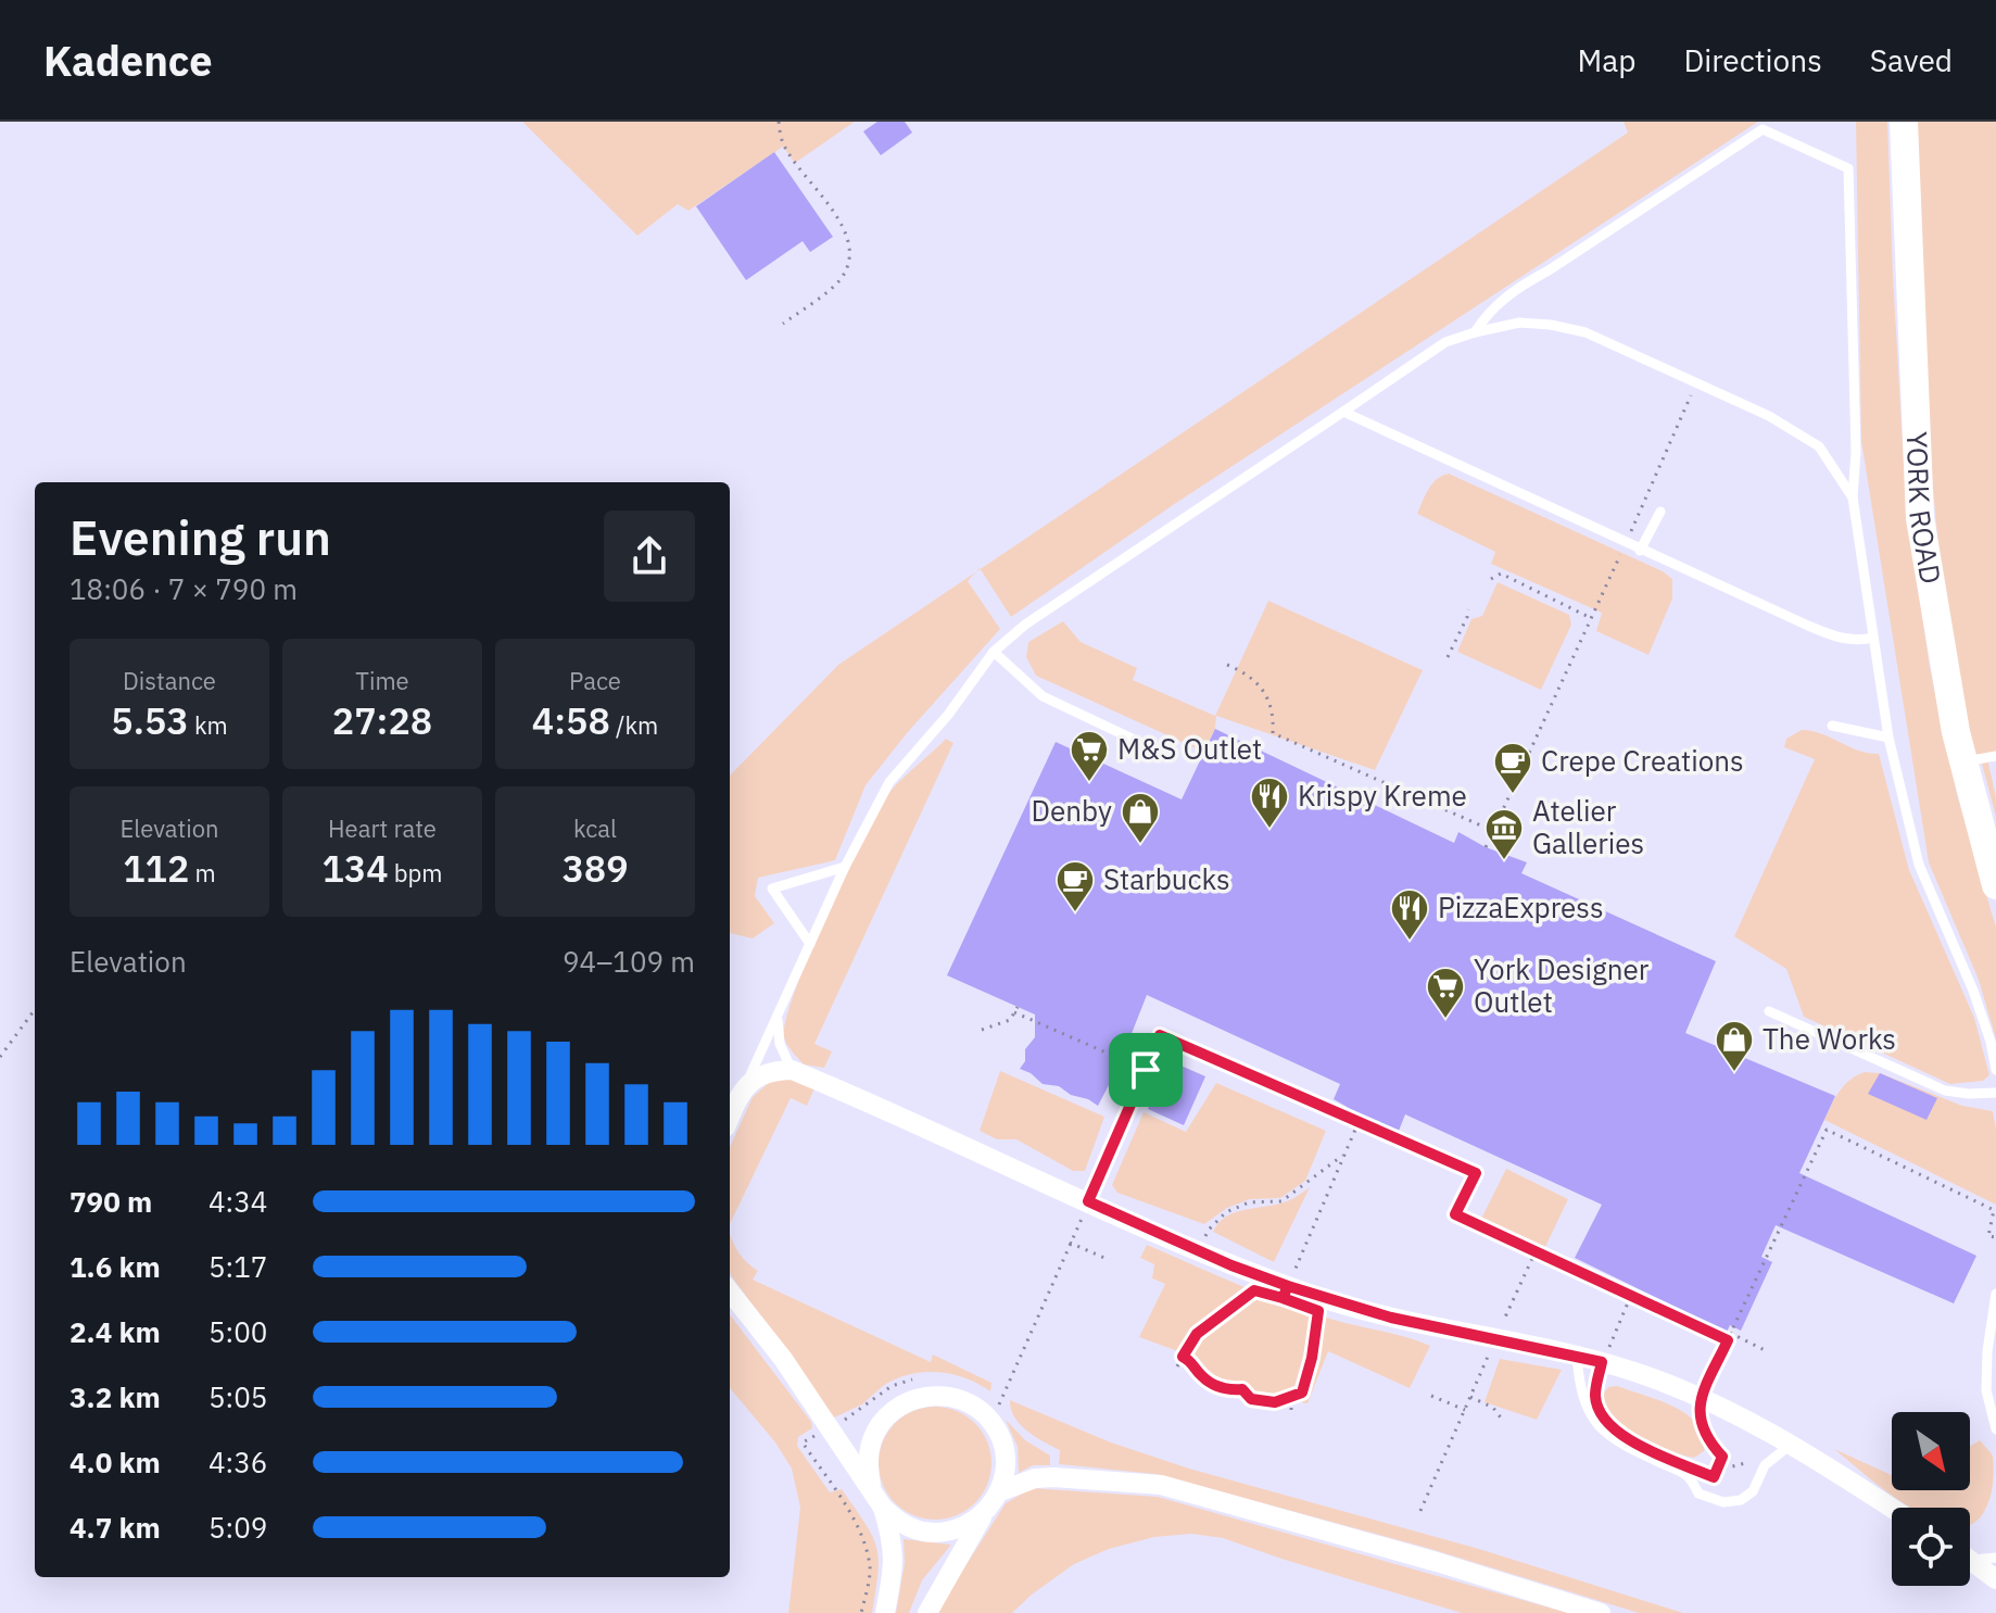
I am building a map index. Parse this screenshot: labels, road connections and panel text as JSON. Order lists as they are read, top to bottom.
{
  "streets": {
    "main road": ["YORK ROAD"]
  },
  "places": {
    "supermarket": ["M&S Outlet", "York Designer Outlet"],
    "cafe": ["Crepe Creations", "Starbucks"],
    "restaurant": ["Krispy Kreme", "PizzaExpress"],
    "shop": ["Denby", "The Works"],
    "museum": ["Atelier Galleries"]
  },
  "north": "bottom right",
  "page": {
    "header": "Kadence",
    "nav": ["Map", "Directions", "Saved"],
    "heading": ["Evening run", "18:06 · 7 × 790 m"],
    "stats": [
      ["Distance", "5.53 km"],
      ["Time", "27:28"],
      ["Pace", "4:58 /km"],
      ["Elevation", "112 m"],
      ["Heart rate", "134 bpm"],
      ["kcal", "389"]
    ],
    "chart": ["Elevation", "94–109 m"],
    "list": [
      {
        "name": "790 m",
        "note": "4:34"
      },
      {
        "name": "1.6 km",
        "note": "5:17"
      },
      {
        "name": "2.4 km",
        "note": "5:00"
      },
      {
        "name": "3.2 km",
        "note": "5:05"
      },
      {
        "name": "4.0 km",
        "note": "4:36"
      },
      {
        "name": "4.7 km",
        "note": "5:09"
      }
    ]
  }
}
